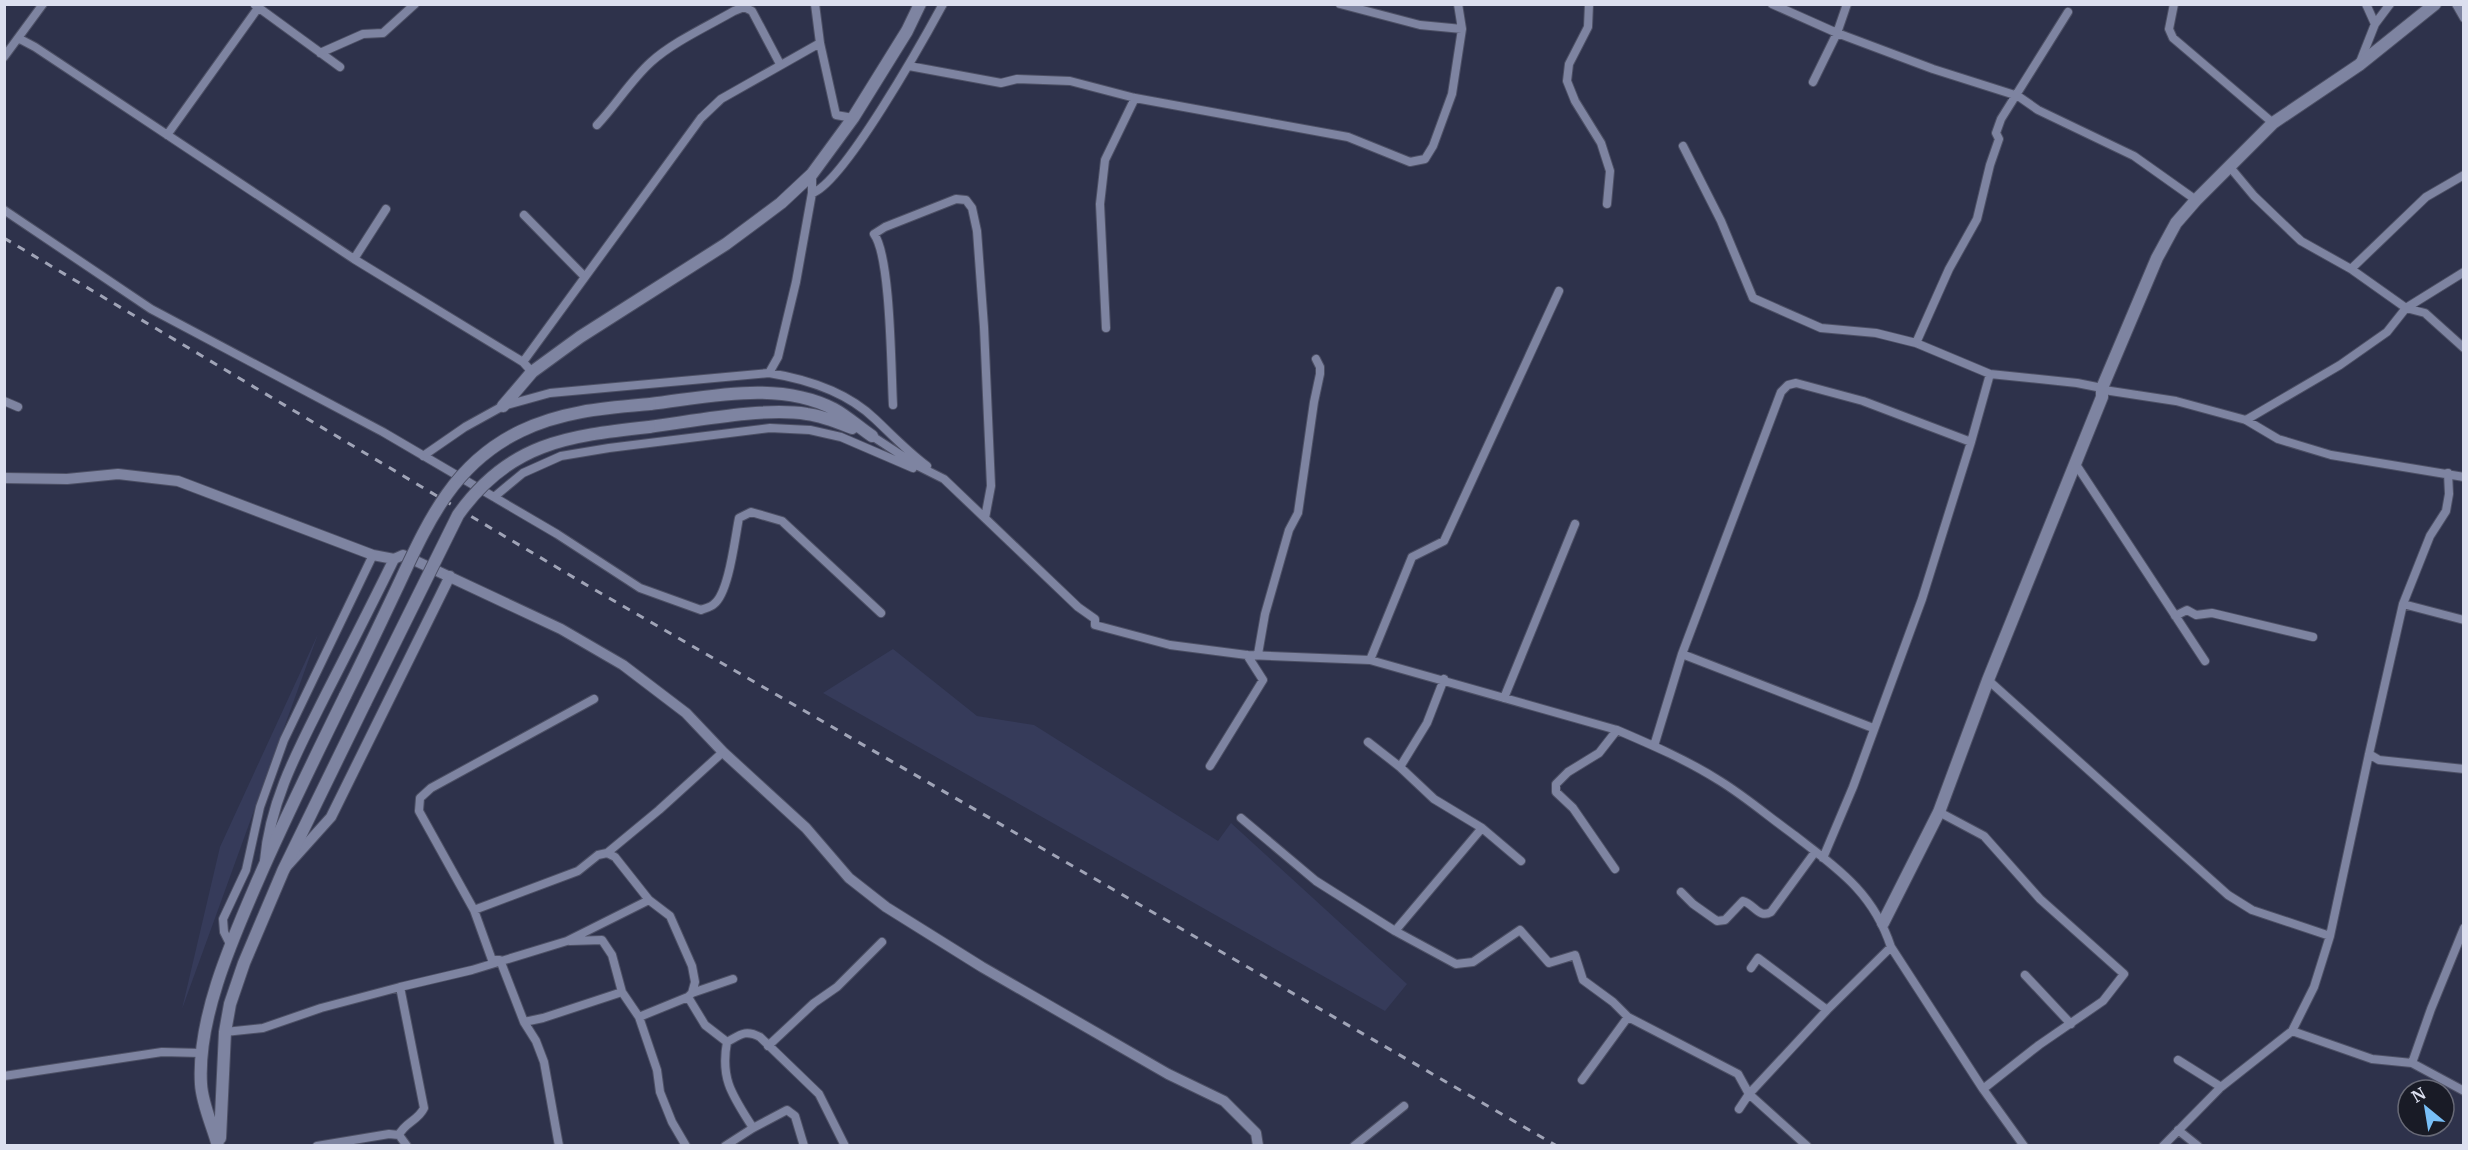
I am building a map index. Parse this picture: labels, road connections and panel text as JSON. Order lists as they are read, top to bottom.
{
  "north": "top left"
}
